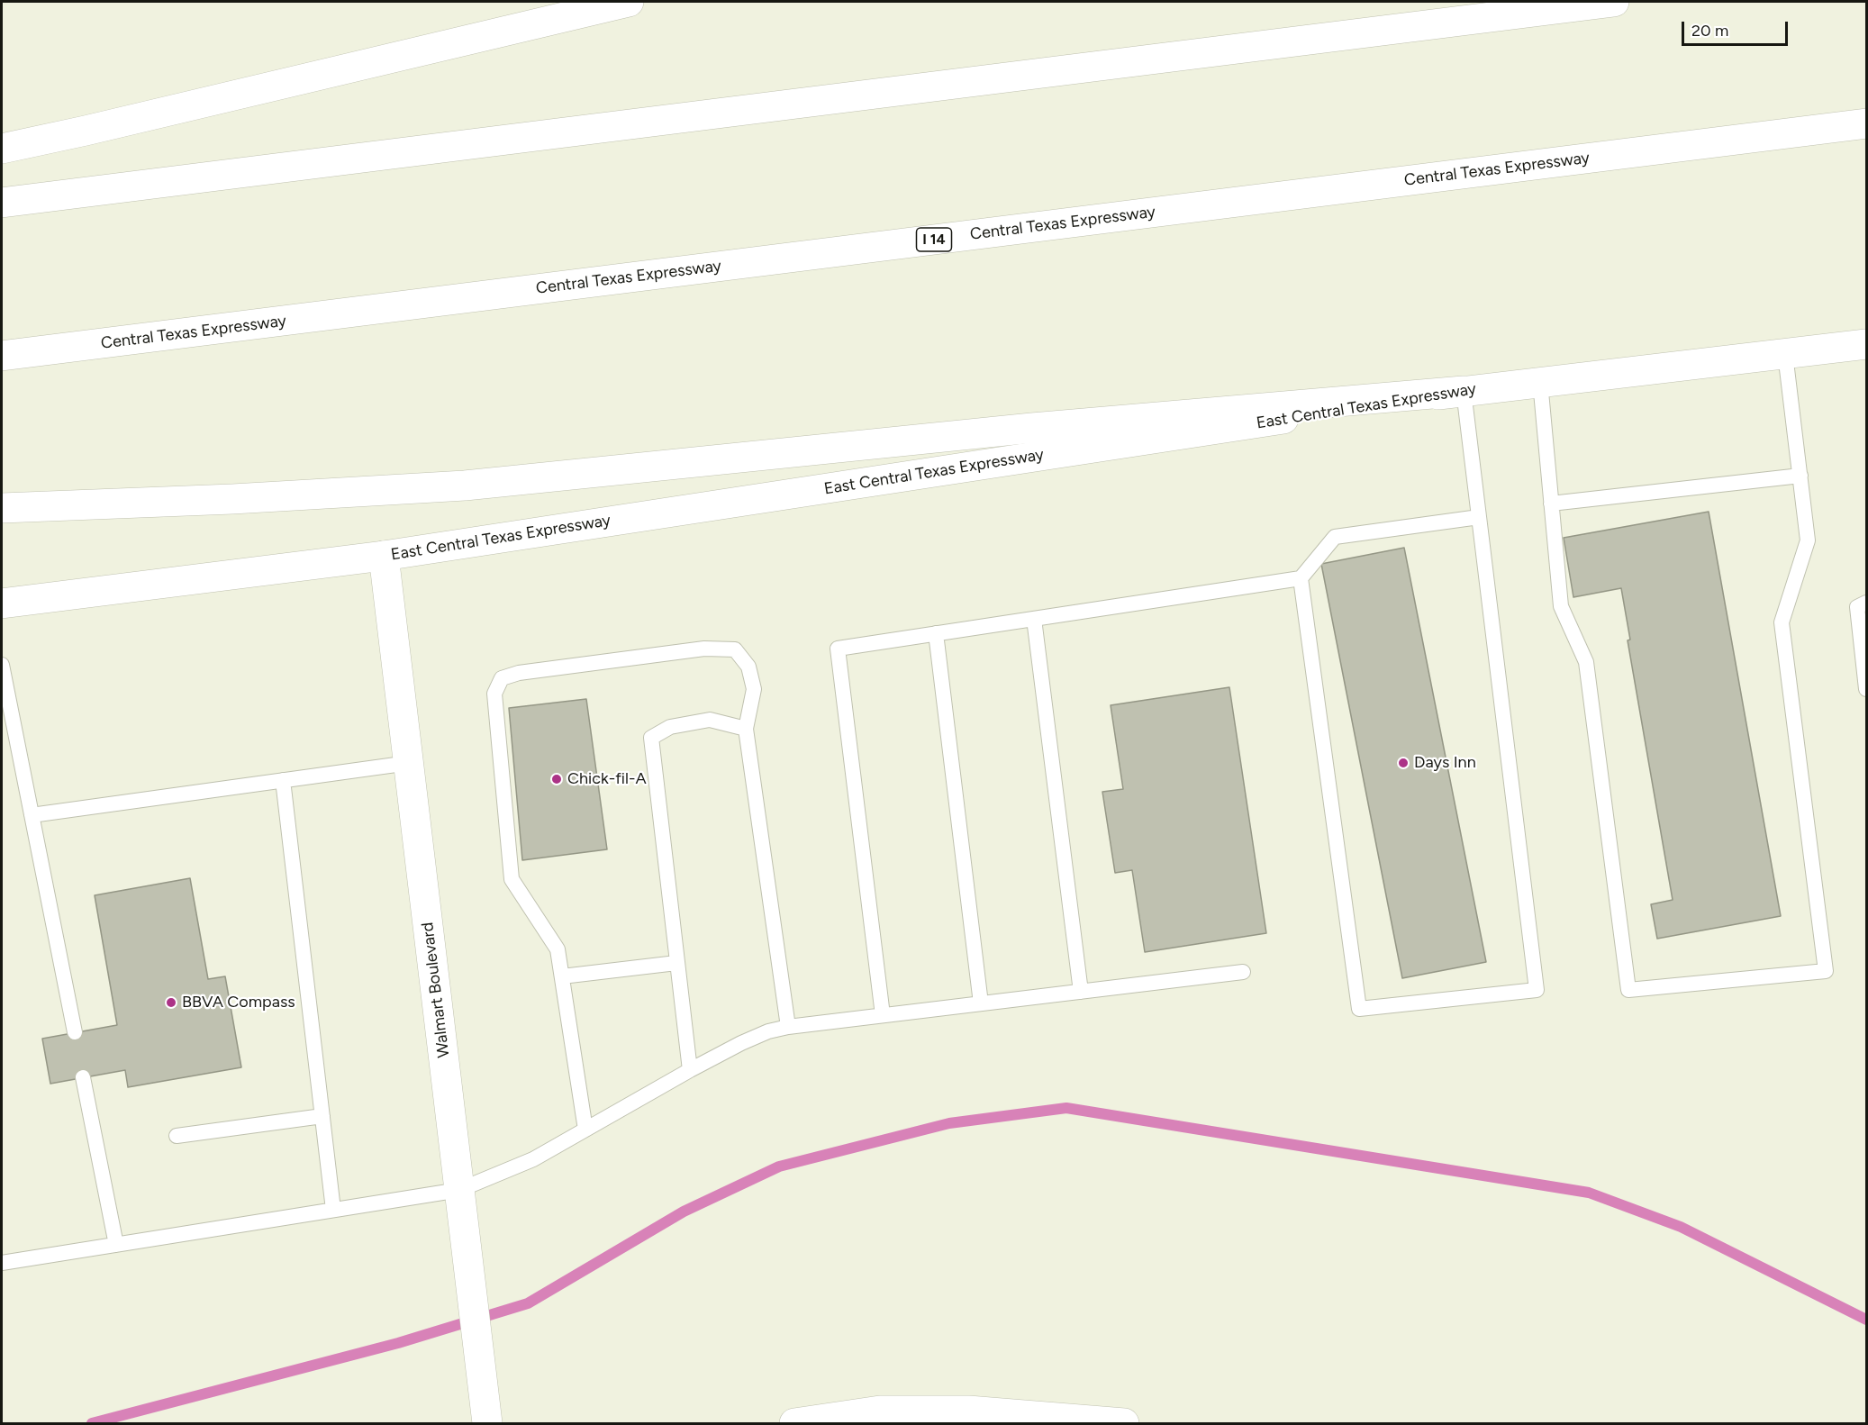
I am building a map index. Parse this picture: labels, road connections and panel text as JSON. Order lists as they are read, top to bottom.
{
  "streets": {
    "main road": [
      "Central Texas Expressway",
      "I 14",
      "East Central Texas Expressway",
      "Walmart Boulevard"
    ]
  },
  "crossings": [
    ["East Central Texas Expressway", "Walmart Boulevard"]
  ],
  "places": ["Days Inn", "Chick-fil-A", "BBVA Compass"],
  "scale_bar": "20 m"
}
